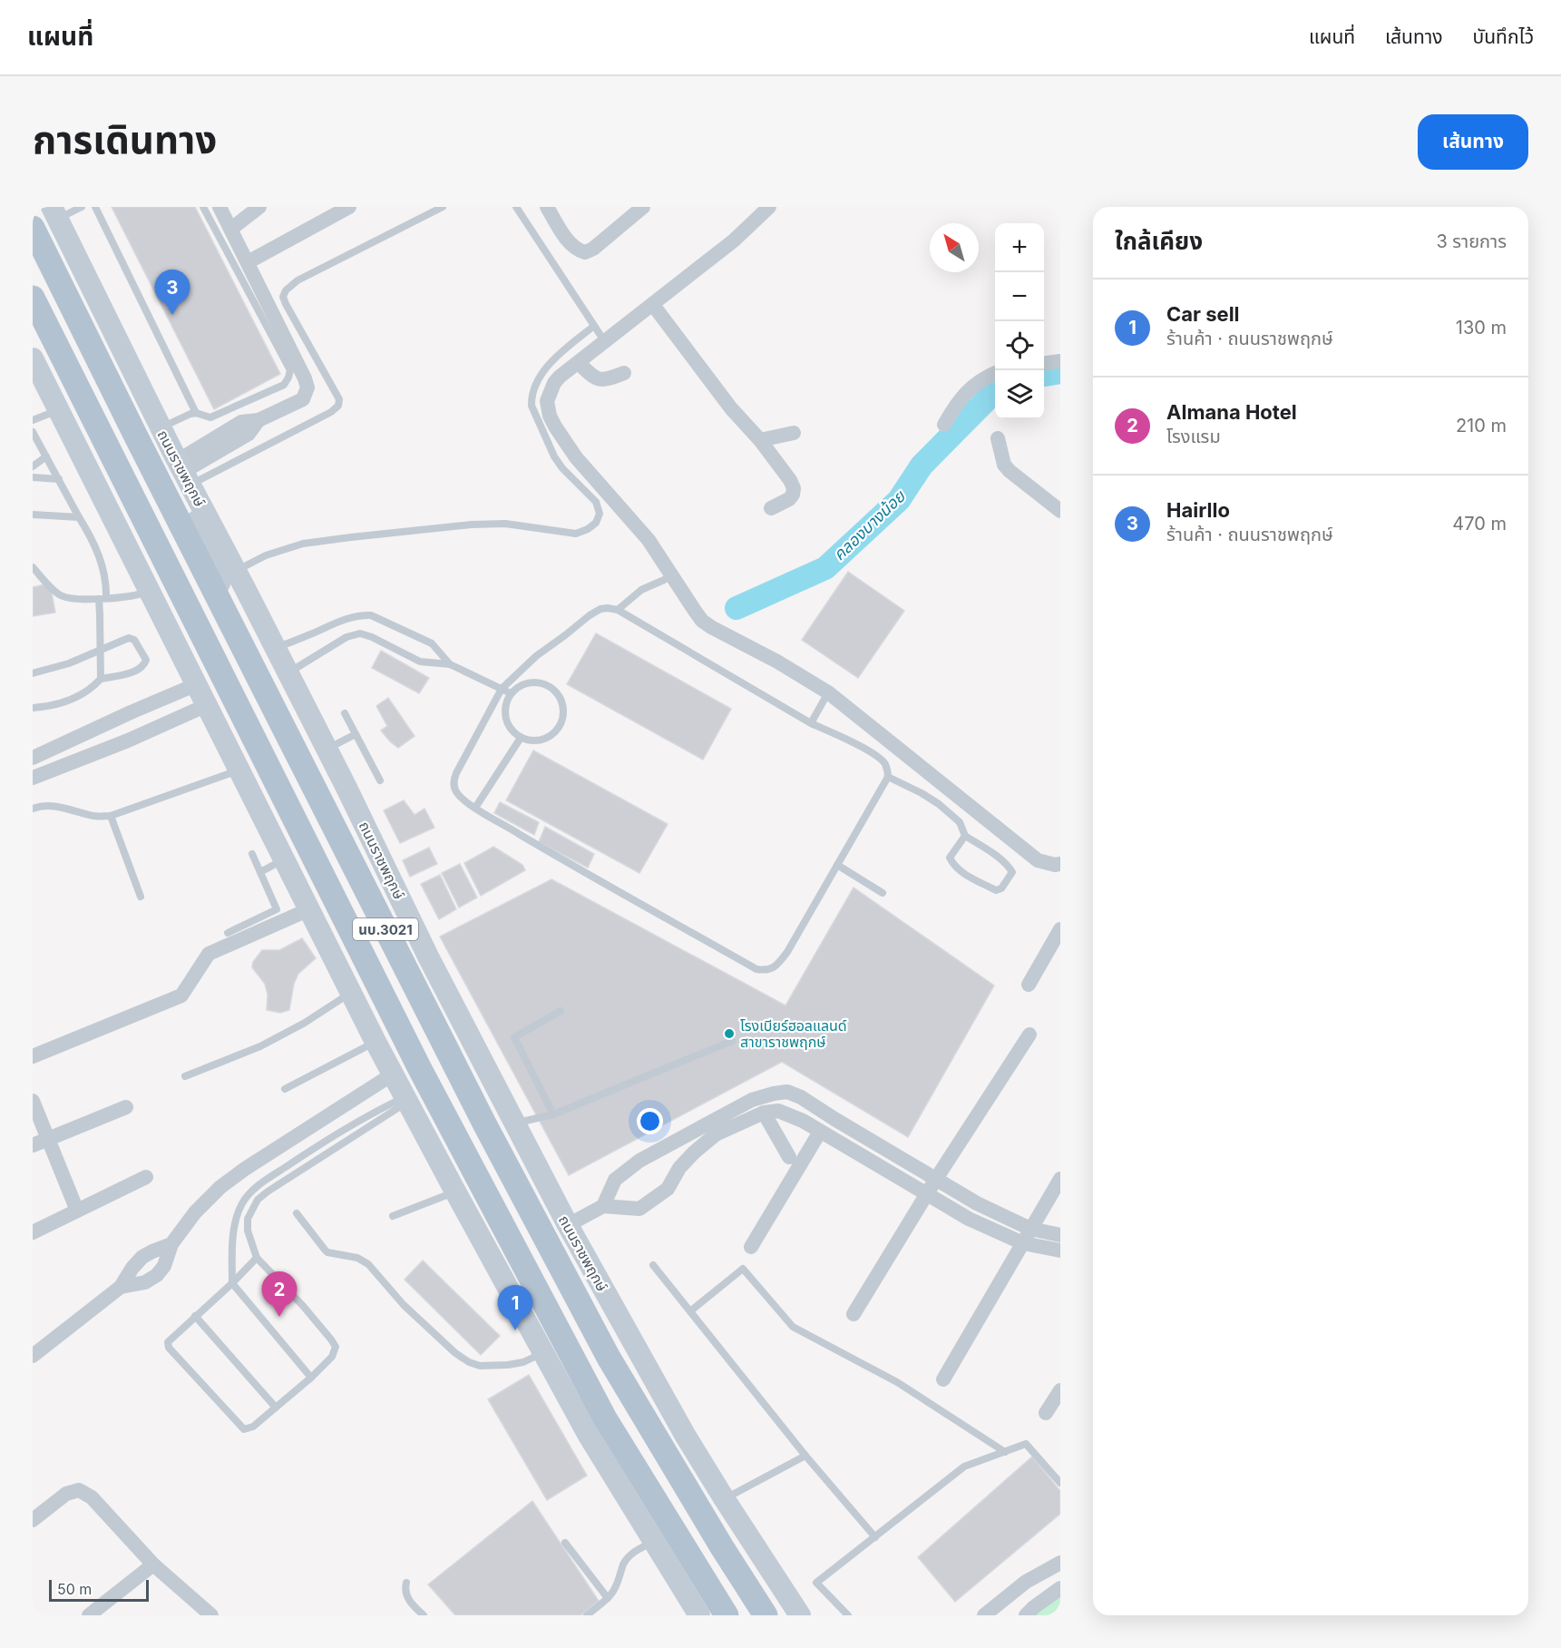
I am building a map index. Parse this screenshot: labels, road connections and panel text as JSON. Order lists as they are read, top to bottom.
{
  "streets": {
    "main road": ["ถนนราชพฤกษ์", "นบ.3021"]
  },
  "water": ["คลองบางน้อย"],
  "places": ["โรงเบียร์ฮอลแลนด์ สาขาราชพฤกษ์"],
  "scale_bar": "50 m",
  "north": "top left",
  "page": {
    "header": "แผนที่",
    "nav": ["แผนที่", "เส้นทาง", "บันทึกไว้"],
    "title": "การเดินทาง",
    "buttons": "เส้นทาง",
    "heading": ["ใกล้เคียง", "3 รายการ"],
    "map_buttons": ["+", "−"],
    "pins": ["3", "2", "1"],
    "list": [
      {
        "mark": "1",
        "name": "Car sell",
        "note": "ร้านค้า · ถนนราชพฤกษ์",
        "value": "130 m"
      },
      {
        "mark": "2",
        "name": "Almana Hotel",
        "note": "โรงแรม",
        "value": "210 m"
      },
      {
        "mark": "3",
        "name": "Hairllo",
        "note": "ร้านค้า · ถนนราชพฤกษ์",
        "value": "470 m"
      }
    ],
    "scale": "50 m"
  }
}
